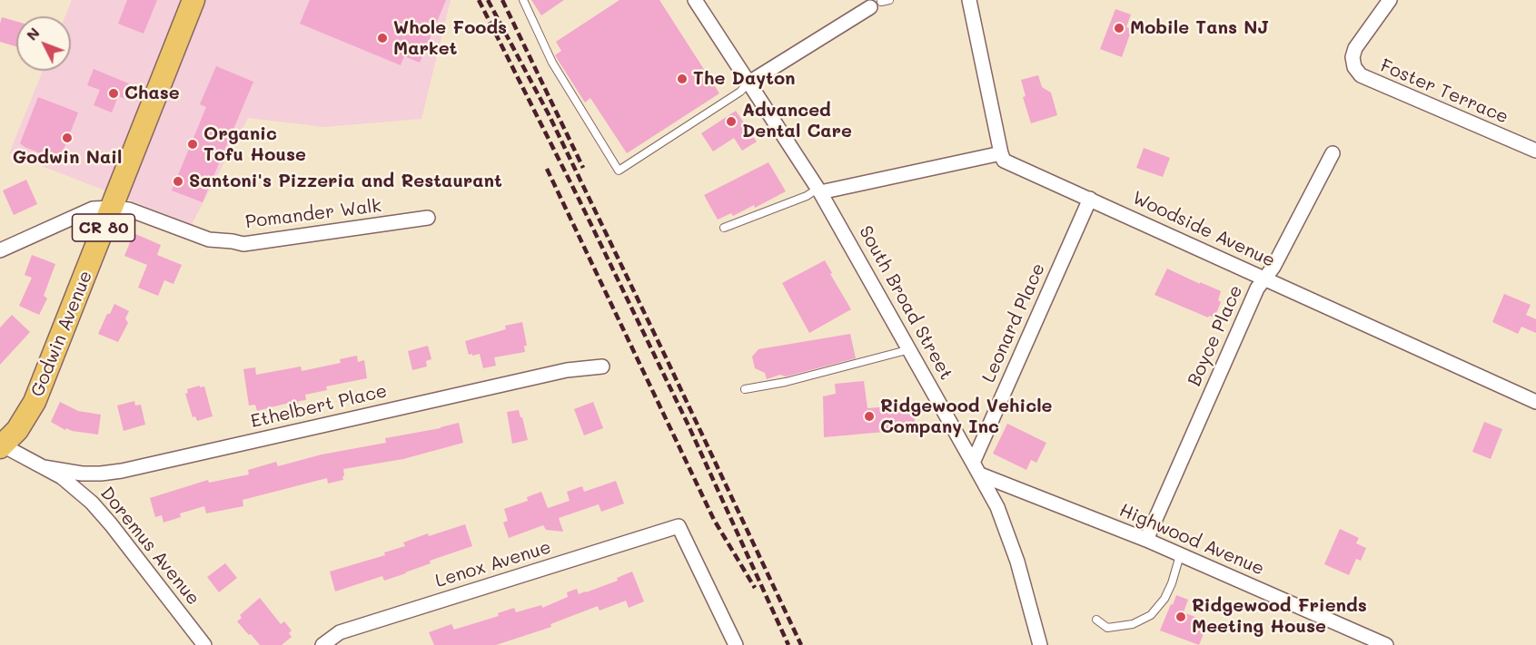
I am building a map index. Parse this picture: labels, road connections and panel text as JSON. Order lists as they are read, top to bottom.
{
  "streets": {
    "main road": ["CR 80", "Godwin Avenue"],
    "street": [
      "Foster Terrace",
      "Pomander Walk",
      "Woodside Avenue",
      "South Broad Street",
      "Leonard Place",
      "Boyce Place",
      "Ethelbert Place",
      "Highwood Avenue",
      "Doremus Avenue",
      "Lenox Avenue"
    ]
  },
  "crossings": [
    ["Pomander Walk", "Godwin Avenue"],
    ["Woodside Avenue", "Leonard Place"],
    ["Woodside Avenue", "Boyce Place"],
    ["South Broad Street", "Leonard Place"],
    ["South Broad Street", "Highwood Avenue"],
    ["Leonard Place", "Highwood Avenue"],
    ["Godwin Avenue", "Doremus Avenue"],
    ["Boyce Place", "Highwood Avenue"],
    ["Ethelbert Place", "Doremus Avenue"]
  ],
  "places": [
    "Mobile Tans NJ",
    "Whole Foods Market",
    "The Dayton",
    "Chase",
    "Advanced Dental Care",
    "Godwin Nail",
    "Organic Tofu House",
    "Santoni's Pizzeria and Restaurant",
    "Ridgewood Vehicle Company Inc",
    "Ridgewood Friends Meeting House"
  ],
  "north": "top left"
}
